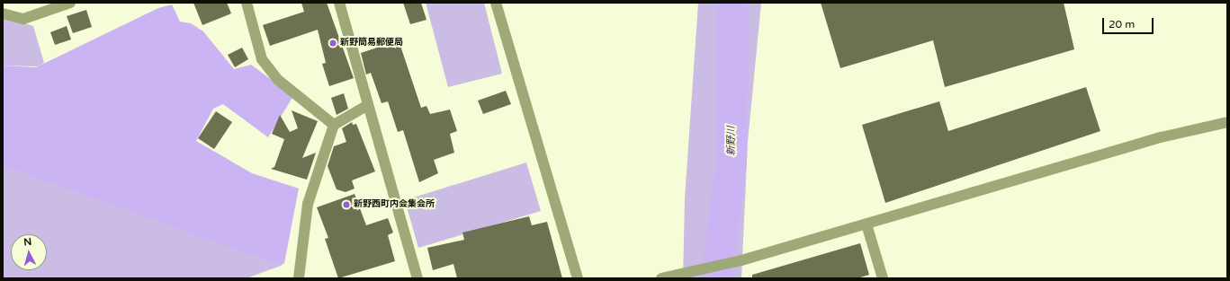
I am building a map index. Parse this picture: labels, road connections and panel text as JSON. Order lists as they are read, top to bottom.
{
  "water": ["新野川"],
  "places": ["新野簡易郵便局", "新野西町内会集会所"],
  "scale_bar": "20 m",
  "north": "top"
}
